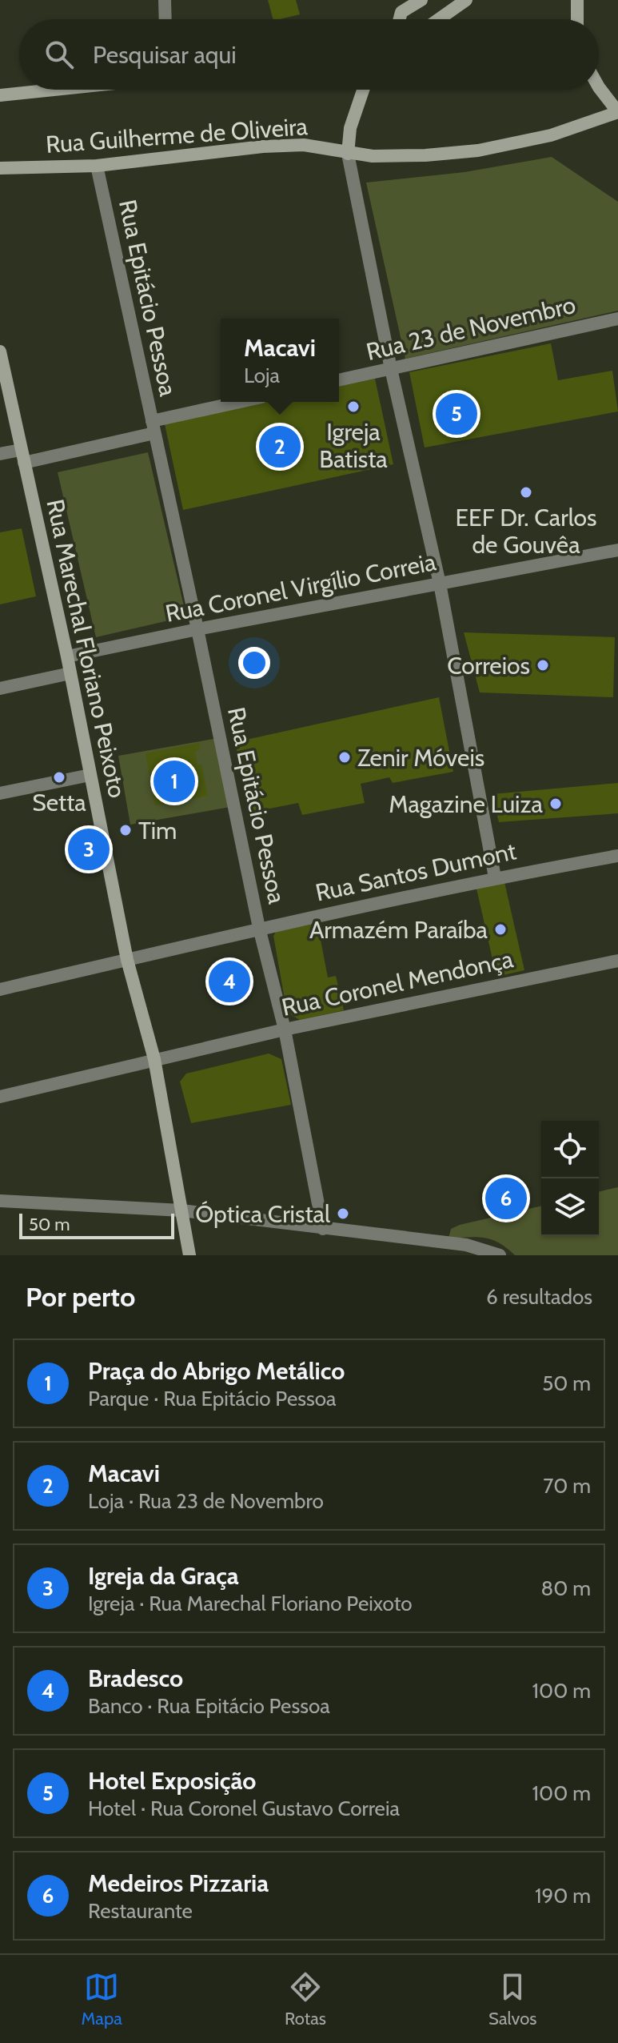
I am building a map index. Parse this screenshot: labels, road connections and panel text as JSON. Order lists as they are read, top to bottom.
{
  "streets": {
    "main road": ["Rua Guilherme de Oliveira", "Rua Marechal Floriano Peixoto"],
    "street": [
      "Rua Epitácio Pessoa",
      "Rua 23 de Novembro",
      "Rua Coronel Virgílio Correia",
      "Rua Santos Dumont",
      "Rua Coronel Mendonça"
    ]
  },
  "crossings": [
    ["Rua Guilherme de Oliveira", "Rua Epitácio Pessoa"],
    ["Rua Epitácio Pessoa", "Rua Coronel Virgílio Correia"],
    ["Rua Epitácio Pessoa", "Rua Santos Dumont"],
    ["Rua Epitácio Pessoa", "Rua Coronel Mendonça"],
    ["Rua Coronel Virgílio Correia", "Rua Marechal Floriano Peixoto"],
    ["Rua Marechal Floriano Peixoto", "Rua Santos Dumont"],
    ["Rua Marechal Floriano Peixoto", "Rua Coronel Mendonça"]
  ],
  "places": [
    "Igreja Batista",
    "EEF Dr. Carlos de Gouvêa",
    "Correios",
    "Zenir Móveis",
    "Setta",
    "Magazine Luiza",
    "Tim",
    "Armazém Paraíba",
    "Óptica Cristal"
  ],
  "scale_bar": "50 m",
  "page": {
    "search": "Pesquisar aqui",
    "popup": ["Macavi", "Loja"],
    "pins": [
      "5",
      "2",
      "1",
      "3",
      "4",
      "6"
    ],
    "scale": "50 m",
    "heading": ["Por perto", "6 resultados"],
    "list": [
      {
        "mark": "1",
        "name": "Praça do Abrigo Metálico",
        "note": "Parque · Rua Epitácio Pessoa",
        "value": "50 m"
      },
      {
        "mark": "2",
        "name": "Macavi",
        "note": "Loja · Rua 23 de Novembro",
        "value": "70 m"
      },
      {
        "mark": "3",
        "name": "Igreja da Graça",
        "note": "Igreja · Rua Marechal Floriano Peixoto",
        "value": "80 m"
      },
      {
        "mark": "4",
        "name": "Bradesco",
        "note": "Banco · Rua Epitácio Pessoa",
        "value": "100 m"
      },
      {
        "mark": "5",
        "name": "Hotel Exposição",
        "note": "Hotel · Rua Coronel Gustavo Correia",
        "value": "100 m"
      },
      {
        "mark": "6",
        "name": "Medeiros Pizzaria",
        "note": "Restaurante",
        "value": "190 m"
      }
    ],
    "nav": ["Mapa", "Rotas", "Salvos"]
  }
}
